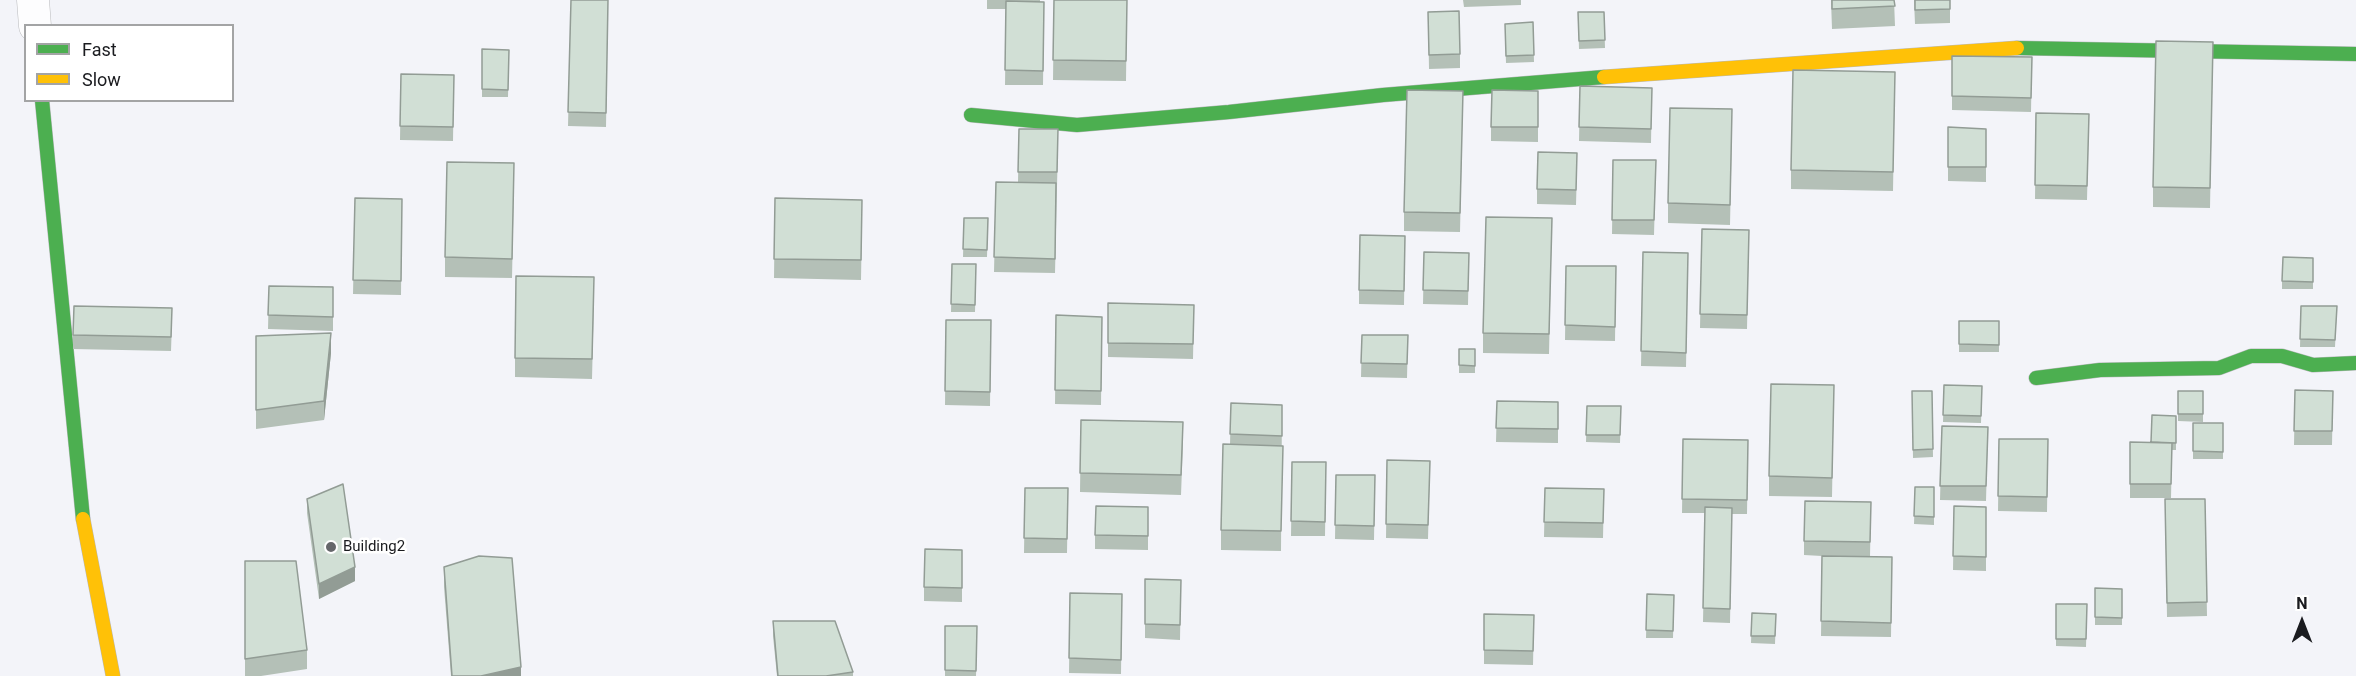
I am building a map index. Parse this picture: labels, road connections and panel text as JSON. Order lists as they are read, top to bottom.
{
  "places": ["Building2"],
  "legend": ["Fast", "Slow"],
  "north": "top"
}
